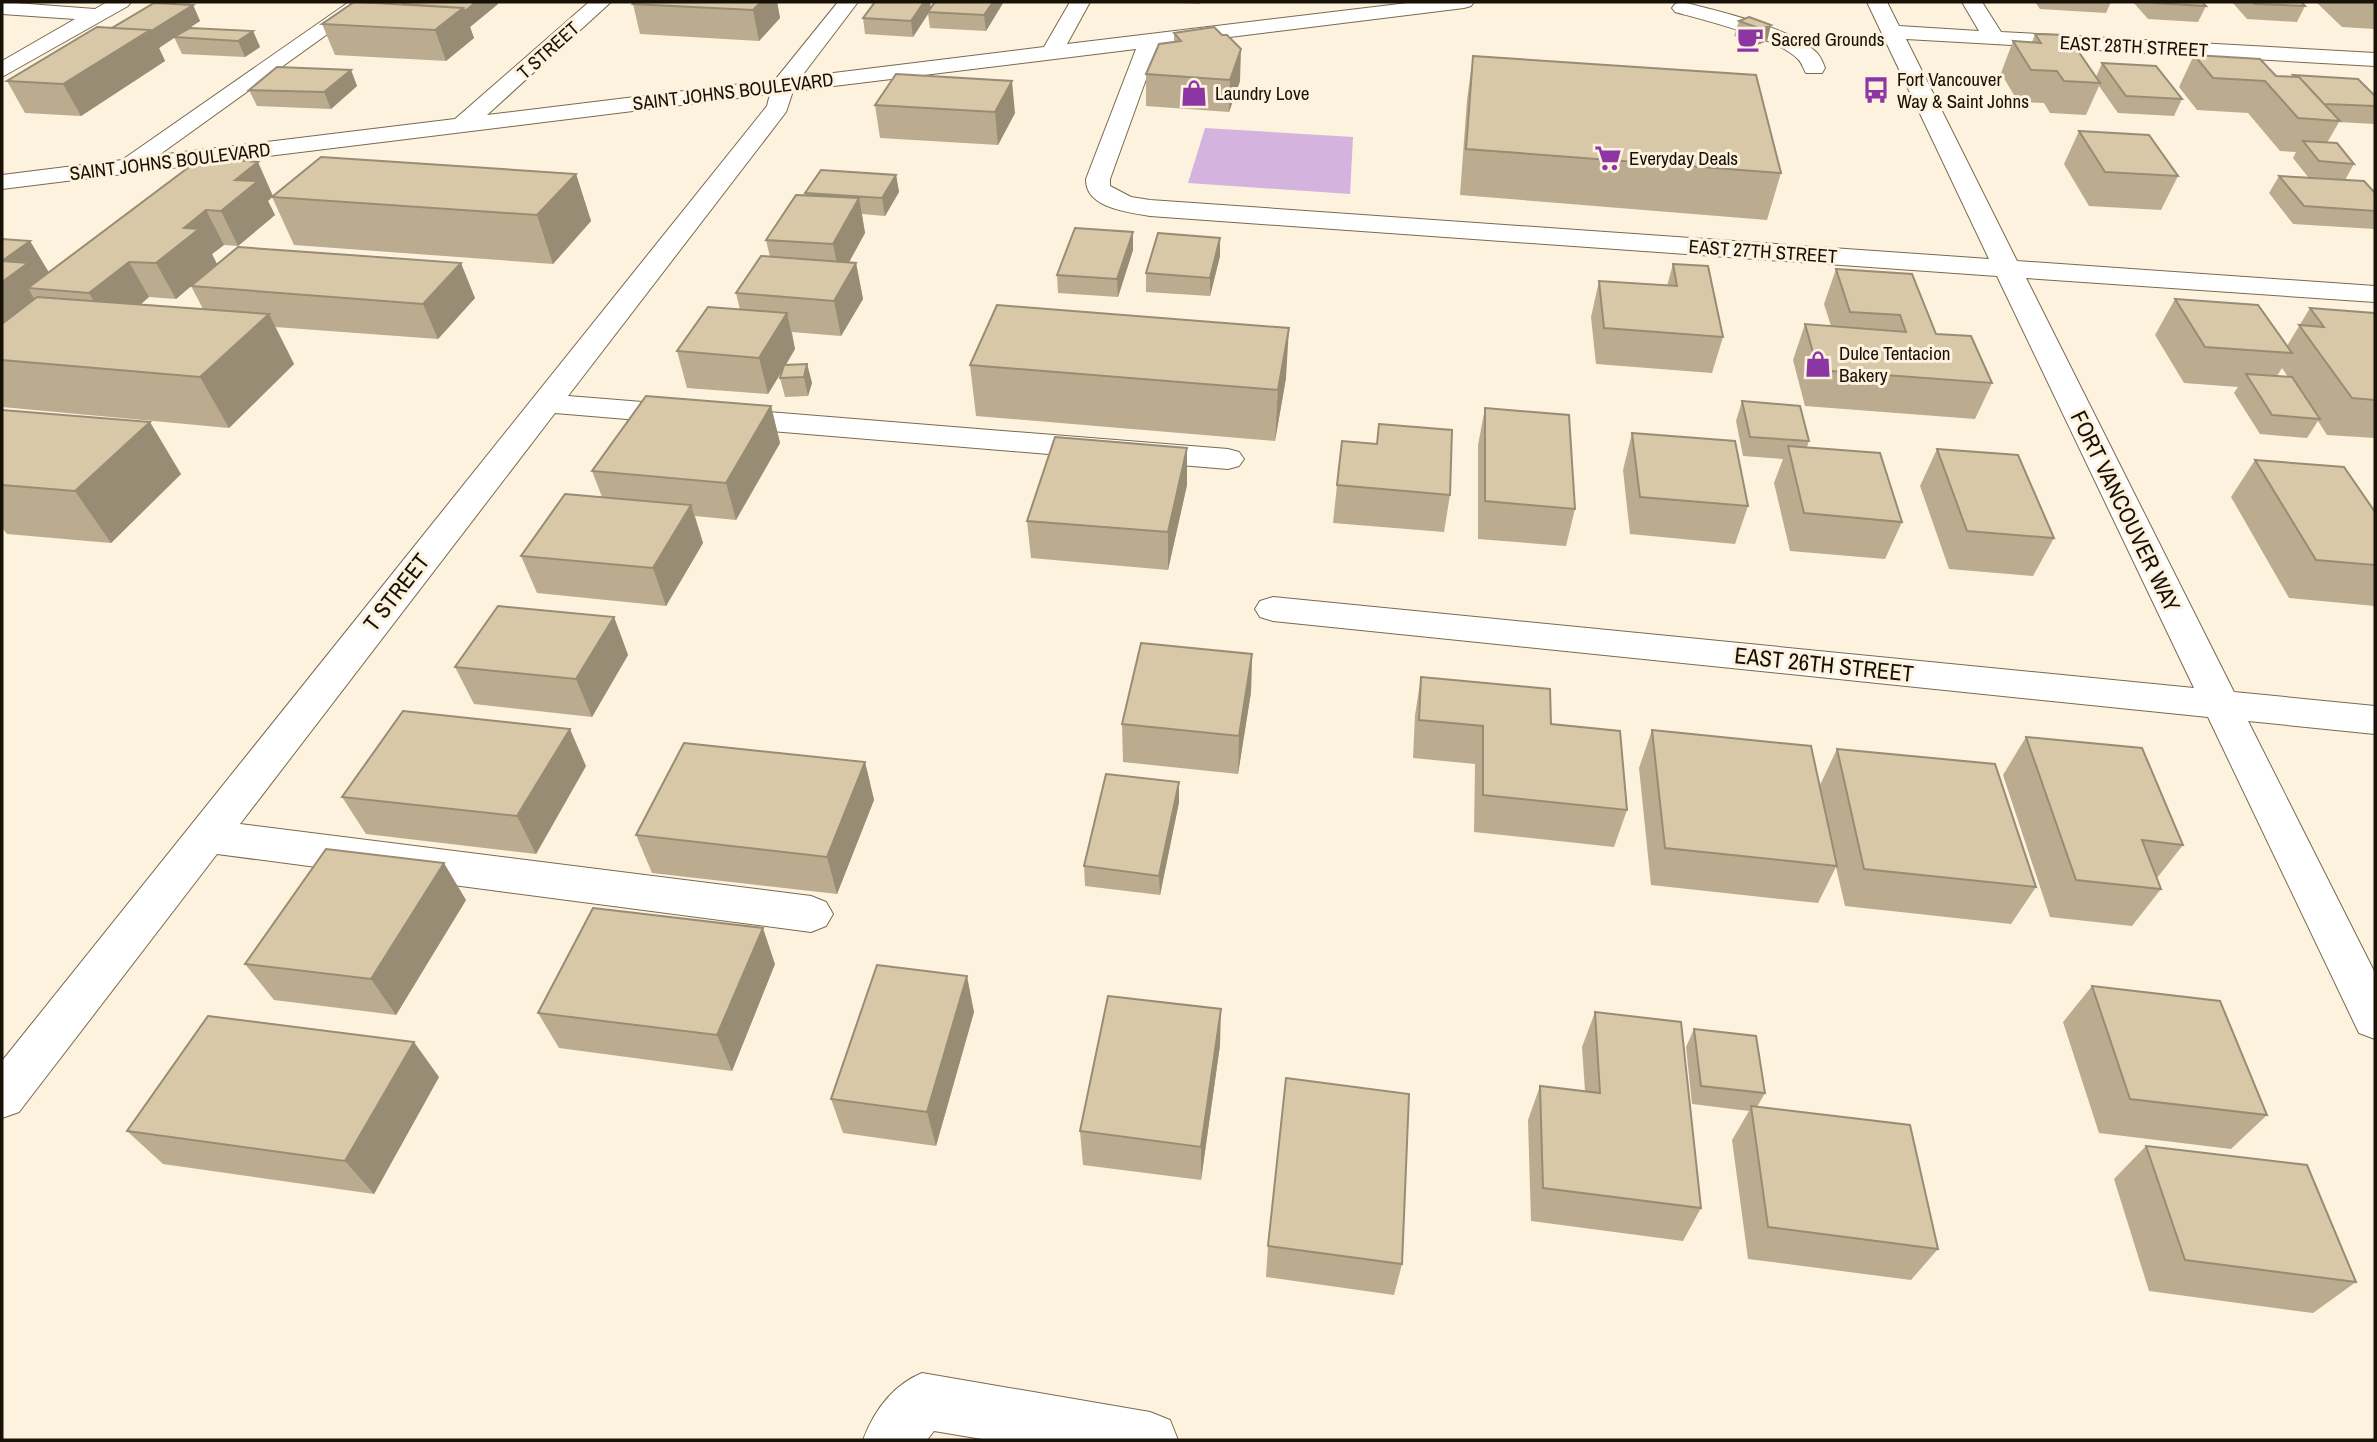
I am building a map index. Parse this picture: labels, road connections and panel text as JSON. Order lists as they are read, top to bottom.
{
  "streets": {
    "street": [
      "EAST 28TH STREET",
      "T STREET",
      "SAINT JOHNS BOULEVARD",
      "EAST 27TH STREET",
      "FORT VANCOUVER WAY",
      "EAST 26TH STREET"
    ]
  },
  "crossings": [
    ["EAST 28TH STREET", "FORT VANCOUVER WAY"],
    ["T STREET", "SAINT JOHNS BOULEVARD"],
    ["SAINT JOHNS BOULEVARD", "EAST 27TH STREET"],
    ["EAST 27TH STREET", "FORT VANCOUVER WAY"],
    ["FORT VANCOUVER WAY", "EAST 26TH STREET"]
  ],
  "places": {
    "cafe": ["Sacred Grounds"],
    "bus stop": ["Fort Vancouver Way & Saint Johns"],
    "shop": ["Laundry Love", "Dulce Tentacion Bakery"],
    "supermarket": ["Everyday Deals"]
  }
}
